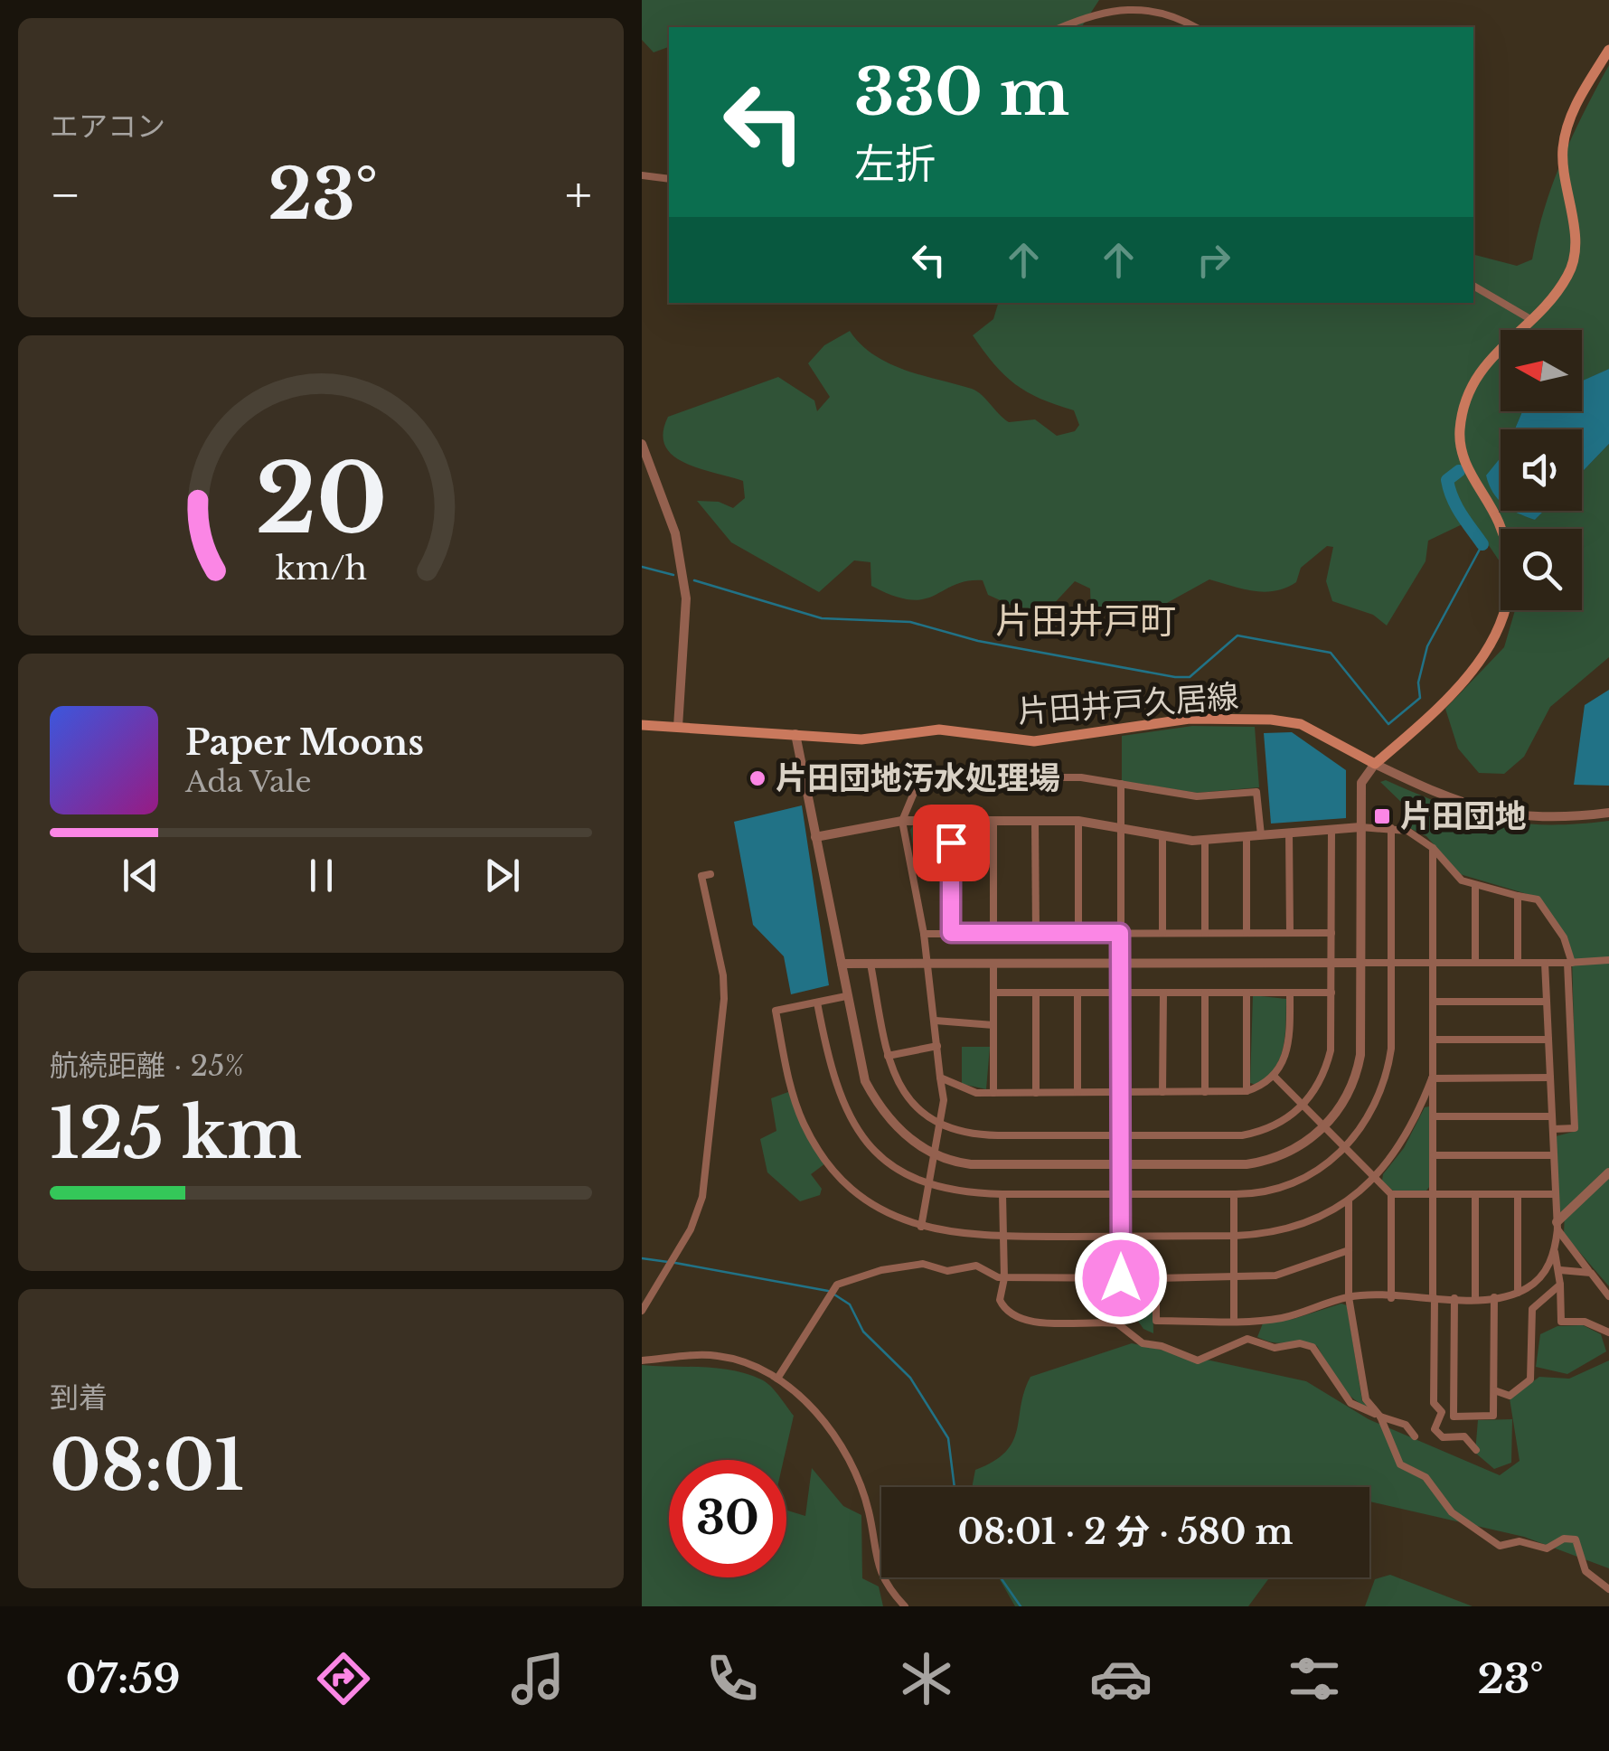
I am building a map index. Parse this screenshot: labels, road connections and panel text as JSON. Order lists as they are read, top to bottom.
{
  "streets": {
    "main road": ["片田井戸久居線"]
  },
  "districts": ["片田井戸町"],
  "places": {
    "other": ["片田団地汚水処理場"],
    "transit": ["片田団地"]
  },
  "north": "left",
  "page": {
    "tile": [
      "エアコン",
      ["航続距離 · 25%", "125 km"],
      ["到着", "08:01"]
    ],
    "turn": ["330 m", "左折"],
    "heat": ["−", "23°", "+"],
    "song": ["Paper Moons", "Ada Vale"],
    "limit": "30",
    "trip": "08:01 · 2 分 · 580 m",
    "tabs": ["07:59", "23°"],
    "gauge": ["20", "km/h"]
  }
}
